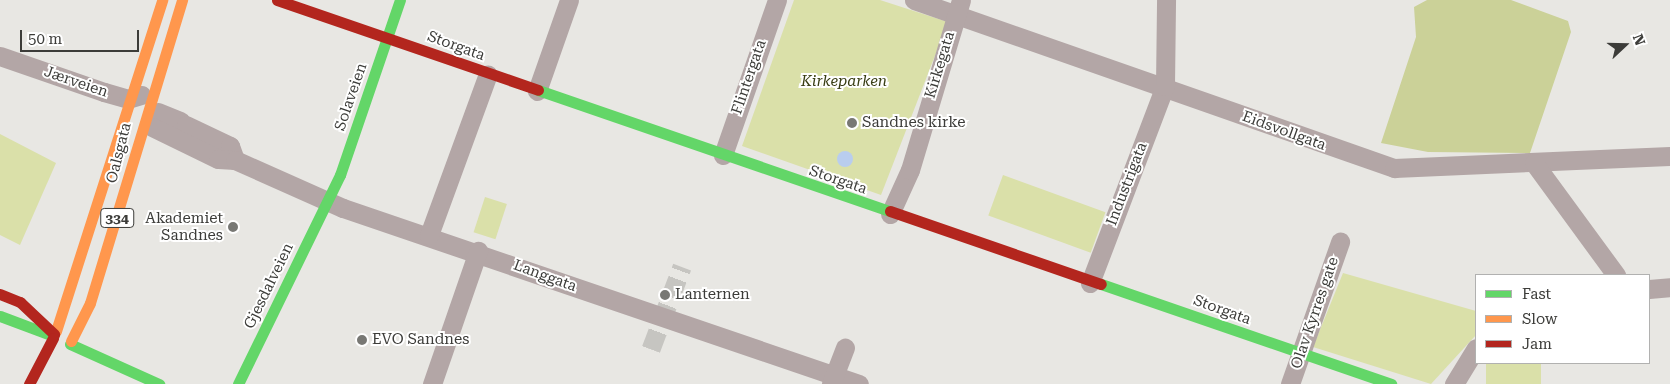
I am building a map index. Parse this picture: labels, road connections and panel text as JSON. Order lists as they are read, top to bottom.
{
  "streets": {
    "street": [
      "Storgata",
      "Kirkegata",
      "Flintergata",
      "Jærveien",
      "Solaveien",
      "Eidsvollgata",
      "Oalsgata",
      "Industrigata",
      "334",
      "Langgata",
      "Gjesdalveien",
      "Olav Kyrres gate"
    ]
  },
  "crossings": [
    ["Storgata", "Kirkegata"],
    ["Storgata", "Flintergata"],
    ["Storgata", "Solaveien"],
    ["Storgata", "Industrigata"],
    ["Storgata", "Olav Kyrres gate"],
    ["Kirkegata", "Eidsvollgata"],
    ["Jærveien", "Oalsgata"],
    ["Solaveien", "Langgata"],
    ["Solaveien", "Gjesdalveien"],
    ["Eidsvollgata", "Industrigata"],
    ["Langgata", "Gjesdalveien"]
  ],
  "parks": ["Kirkeparken"],
  "places": [
    "Sandnes kirke",
    "Akademiet Sandnes",
    "Lanternen",
    "EVO Sandnes"
  ],
  "legend": ["Fast", "Slow", "Jam"],
  "scale_bar": "50 m",
  "north": "right"
}
